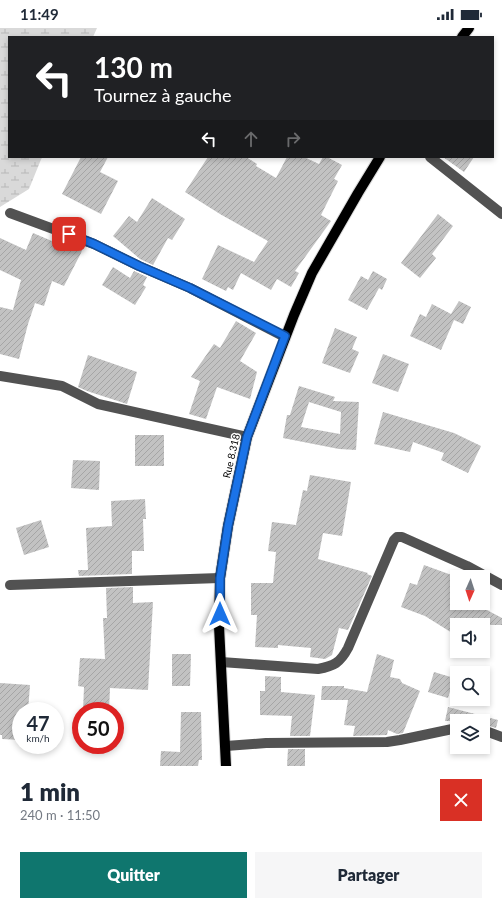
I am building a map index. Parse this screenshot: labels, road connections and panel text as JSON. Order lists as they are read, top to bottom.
{
  "streets": {
    "main road": ["Rue 8.318"]
  },
  "north": "bottom",
  "page": {
    "status": "11:49",
    "turn": ["130 m", "Tournez à gauche"],
    "speed": "47 km/h",
    "limit": "50",
    "heading": ["1 min", "240 m · 11:50"],
    "buttons": ["Quitter", "Partager"]
  }
}
